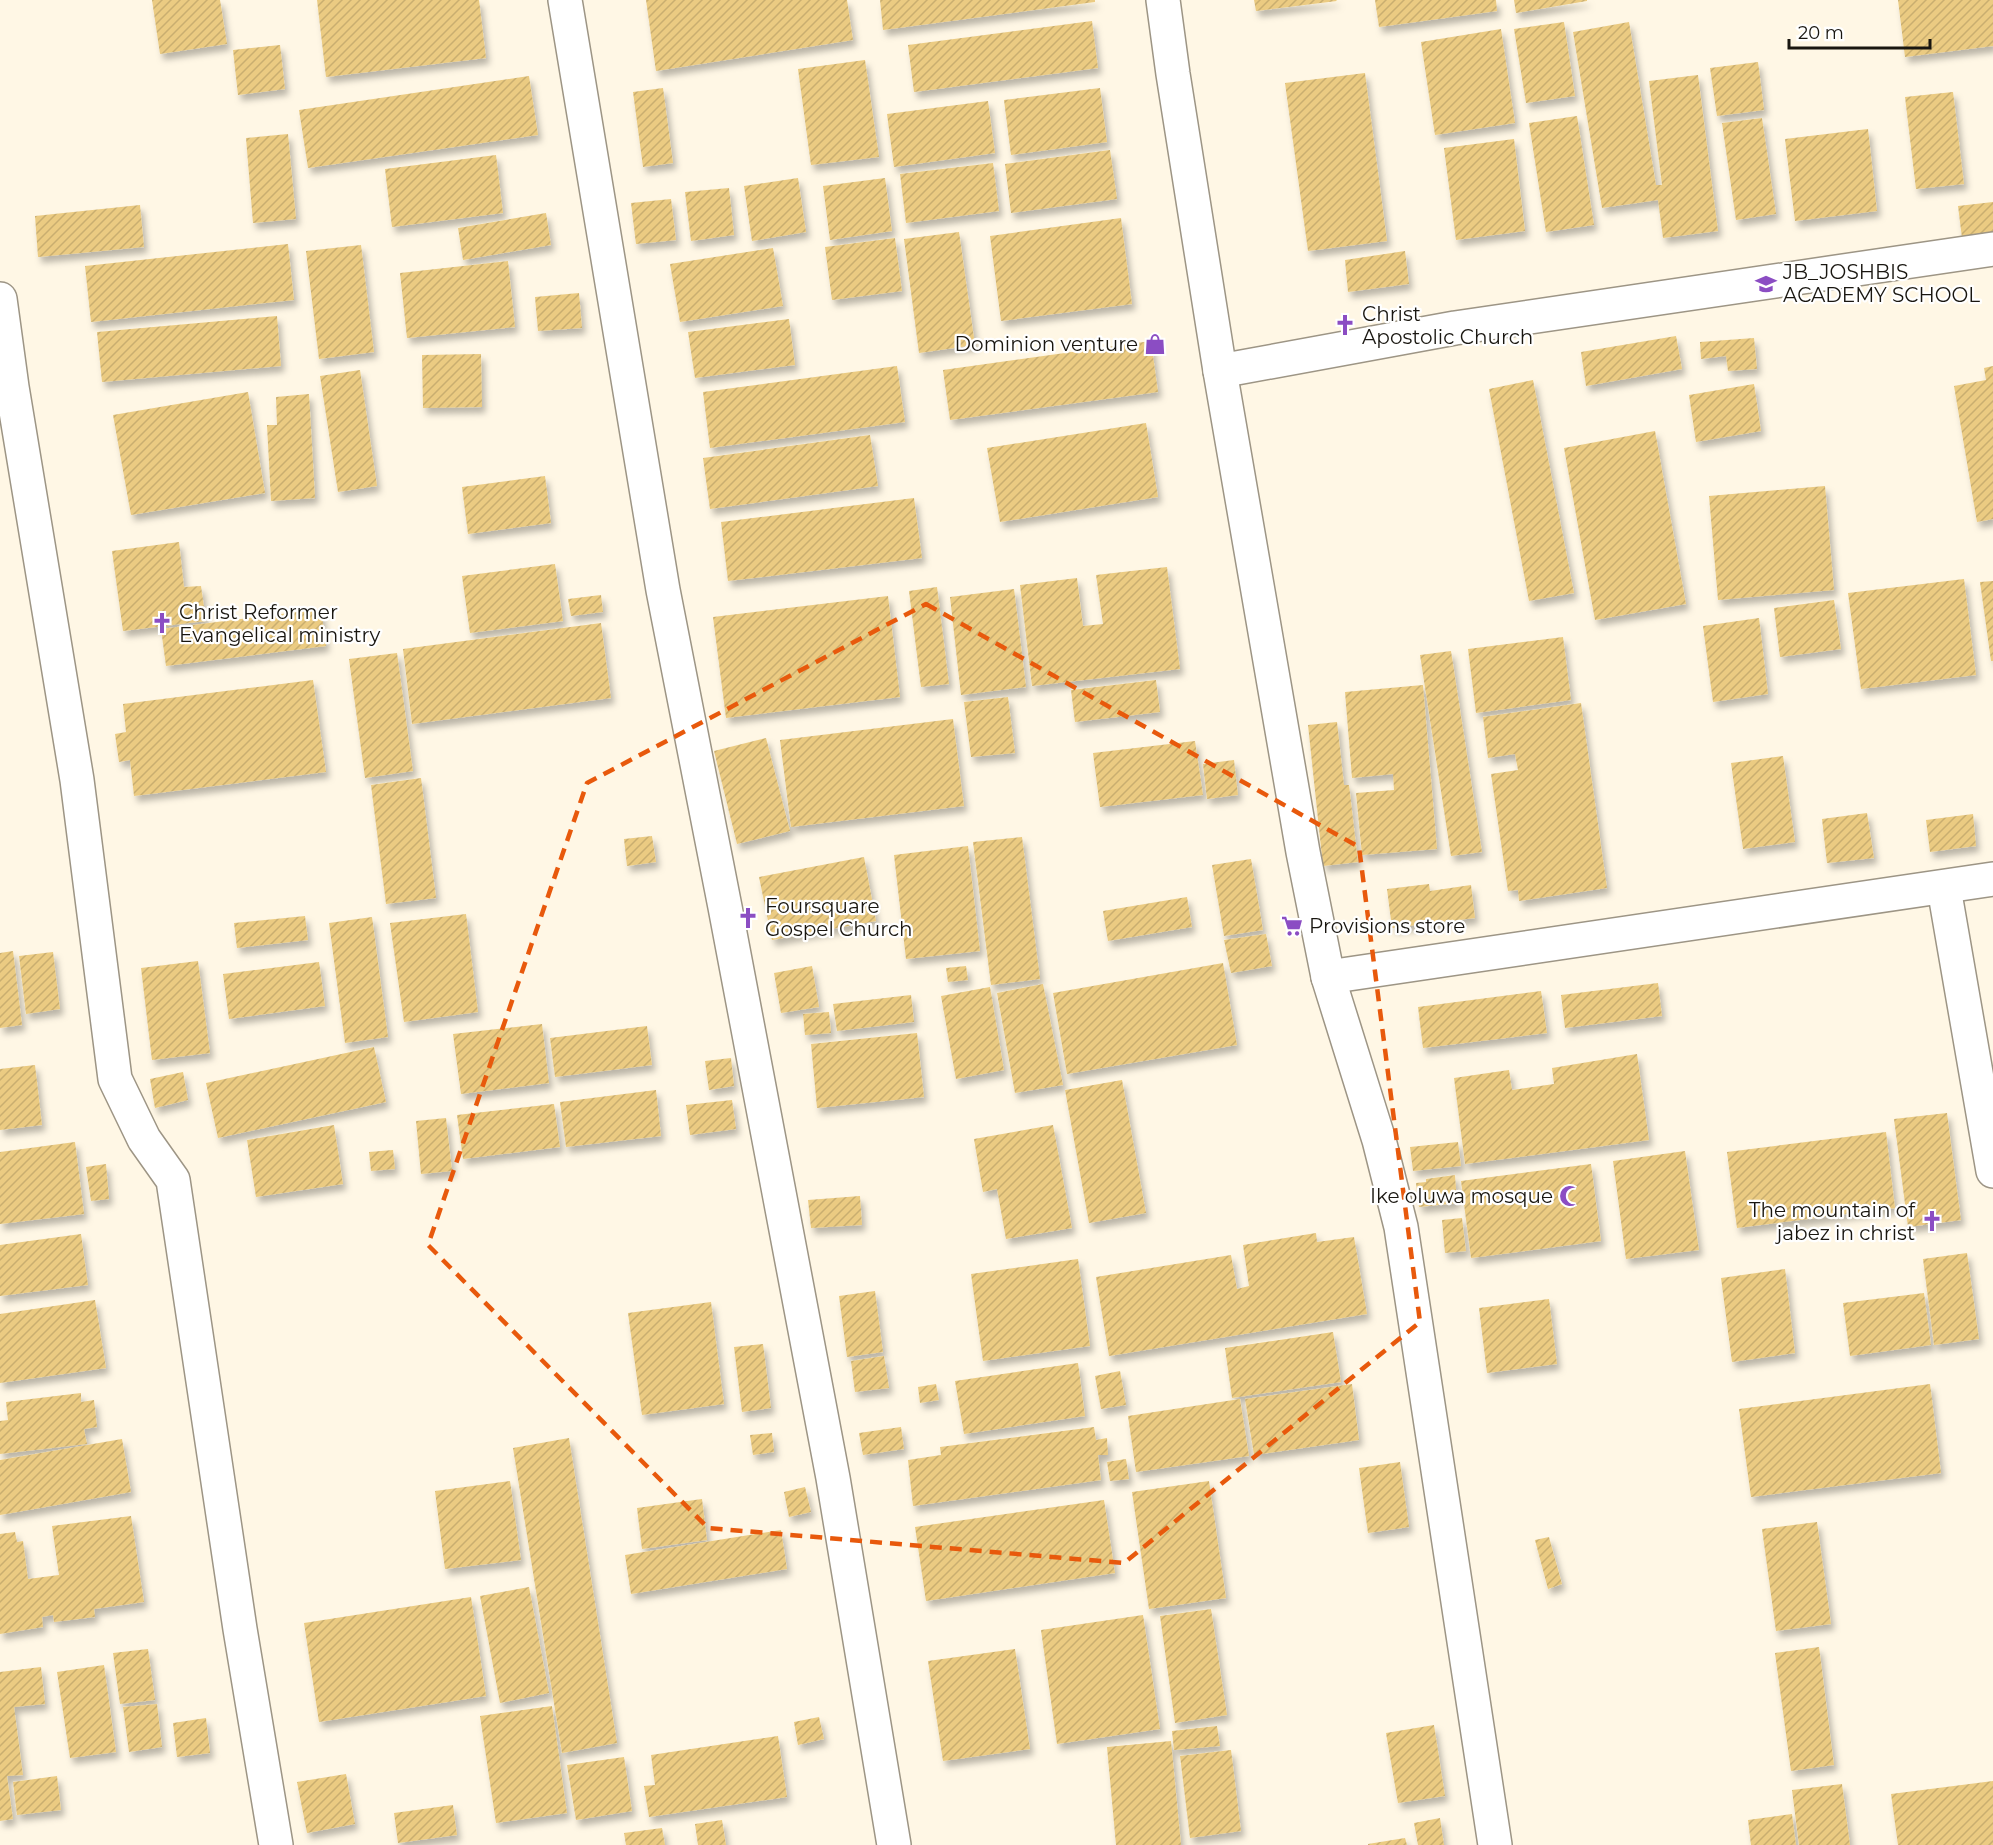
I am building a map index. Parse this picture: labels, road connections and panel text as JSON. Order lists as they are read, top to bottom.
{
  "places": {
    "school or university": ["JB_JOSHBIS ACADEMY SCHOOL"],
    "church": [
      "Christ Apostolic Church",
      "Christ Reformer Evangelical ministry",
      "Foursquare Gospel Church",
      "The mountain of jabez in christ"
    ],
    "shop": ["Dominion venture"],
    "supermarket": ["Provisions store"],
    "mosque": ["Ike oluwa mosque"]
  },
  "scale_bar": "20 m"
}
